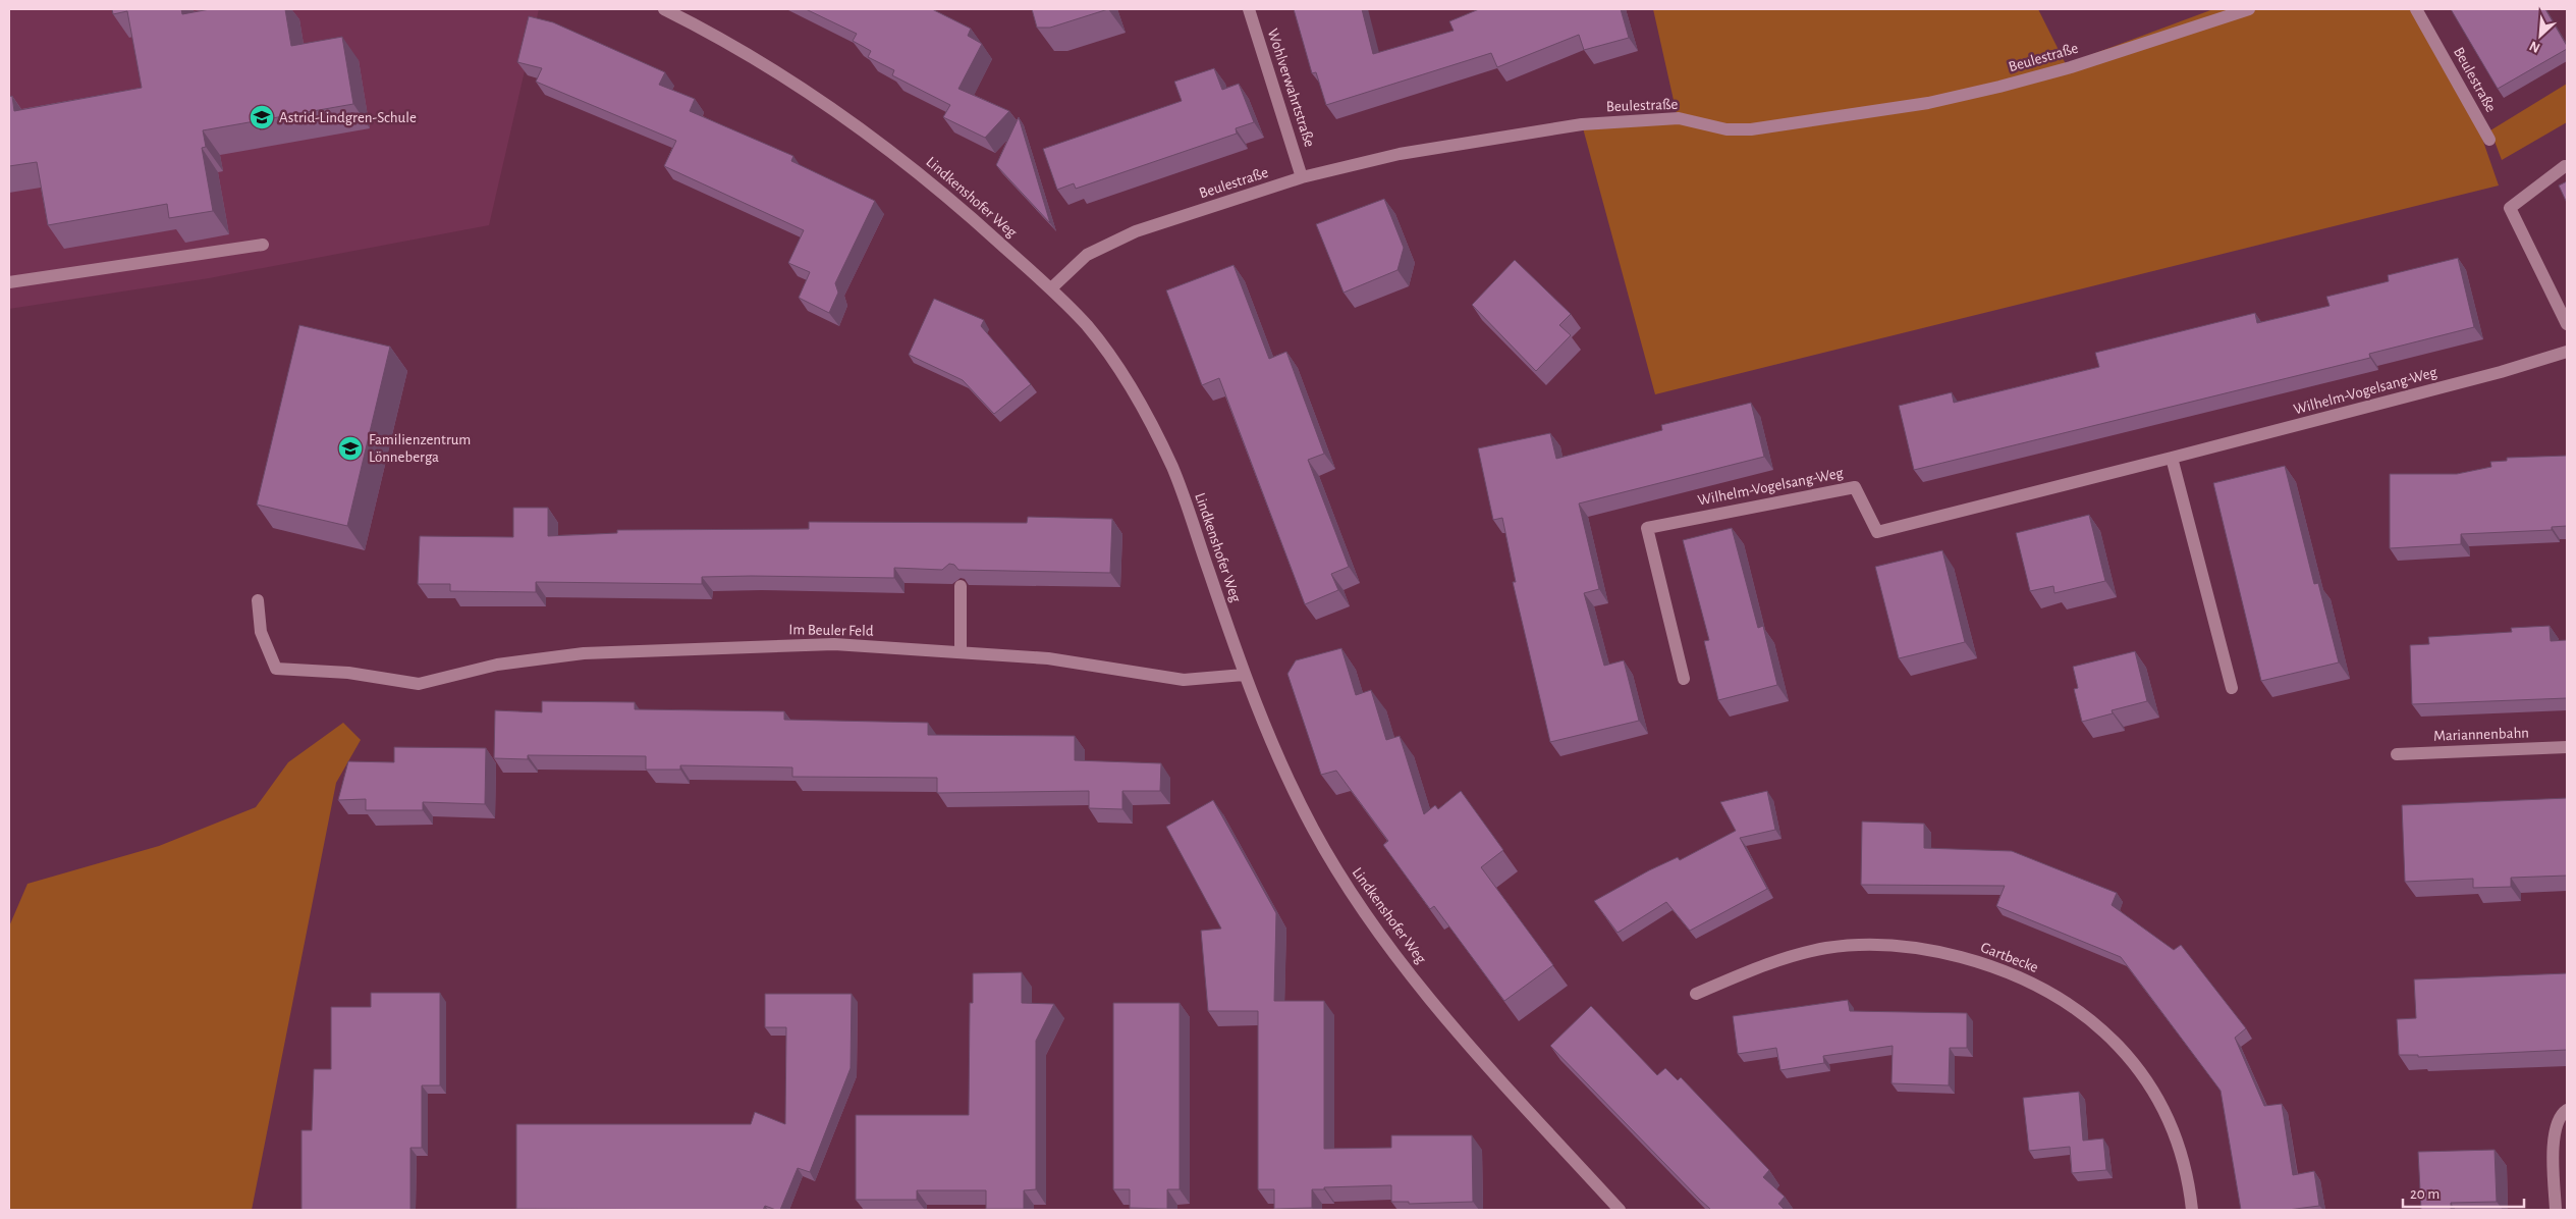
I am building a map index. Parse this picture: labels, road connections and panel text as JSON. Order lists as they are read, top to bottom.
{
  "streets": {
    "street": [
      "Beulestraße",
      "Wohlverwahrtstraße",
      "Lindkenshofer Weg",
      "Wilhelm-Vogelsang-Weg",
      "Im Beuler Feld",
      "Mariannenbahn",
      "Gartbecke"
    ]
  },
  "crossings": [
    ["Beulestraße", "Wohlverwahrtstraße"],
    ["Beulestraße", "Lindkenshofer Weg"],
    ["Lindkenshofer Weg", "Im Beuler Feld"]
  ],
  "places": {
    "school or university": ["Astrid-Lindgren-Schule", "Familienzentrum Lönneberga"]
  },
  "scale_bar": "20 m",
  "north": "bottom left"
}
